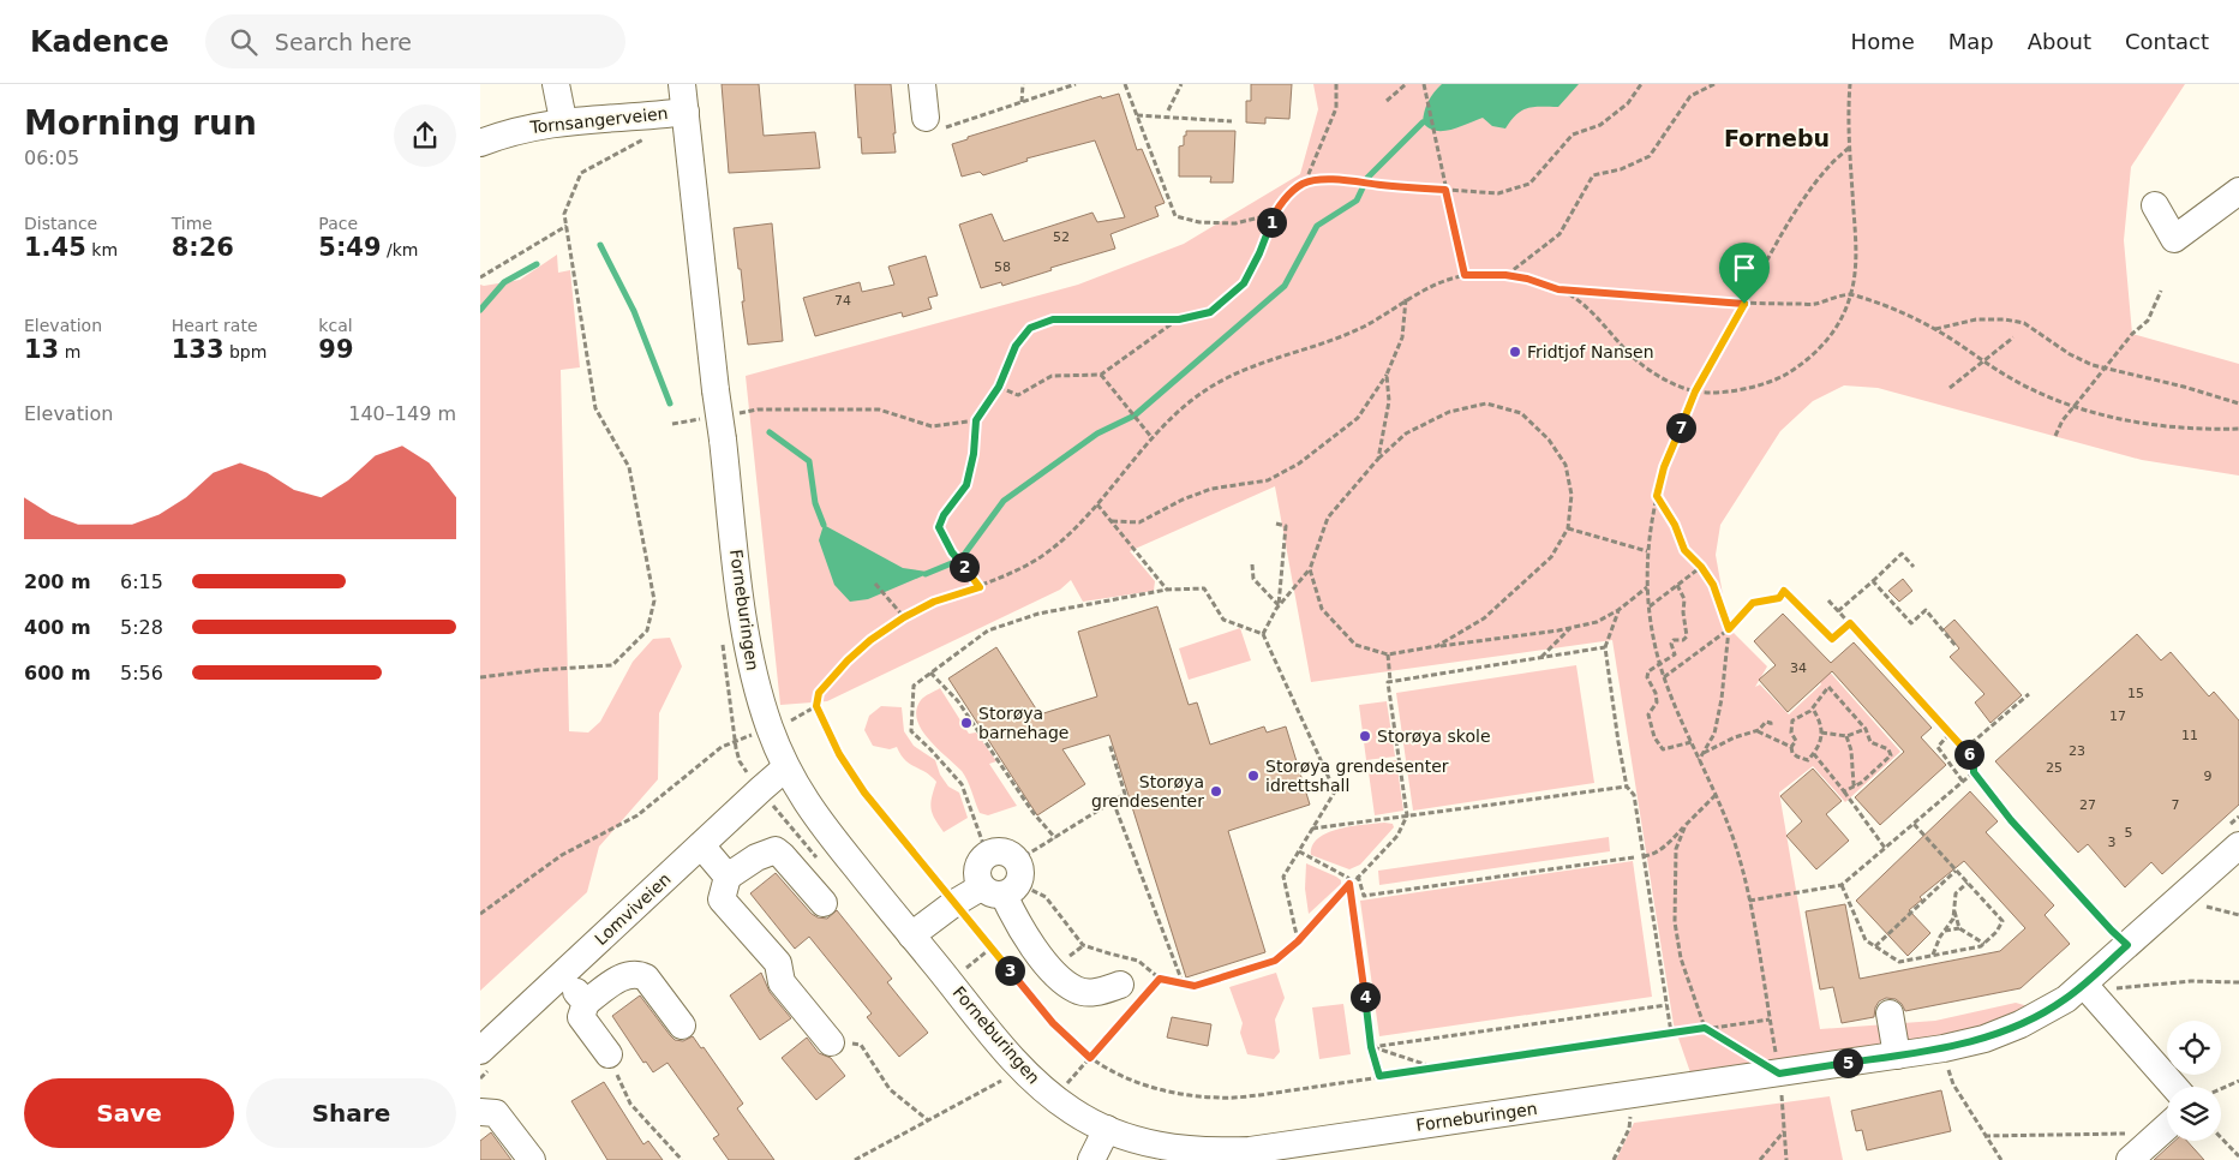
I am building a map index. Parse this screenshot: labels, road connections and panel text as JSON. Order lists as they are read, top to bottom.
{
  "streets": {
    "street": ["Tornsangerveien", "Forneburingen", "Lomviveien"]
  },
  "crossings": [
    ["Tornsangerveien", "Forneburingen"],
    ["Forneburingen", "Lomviveien"]
  ],
  "districts": ["Fornebu"],
  "places": [
    "Fridtjof Nansen",
    "Storøya barnehage",
    "Storøya skole",
    "Storøya grendesenter idrettshall",
    "Storøya grendesenter"
  ],
  "house_numbers": [
    "52",
    "58",
    "74",
    "34",
    "15",
    "17",
    "11",
    "23",
    "25",
    "9",
    "27",
    "7",
    "5",
    "3"
  ],
  "page": {
    "header": "Kadence",
    "search": "Search here",
    "nav": [
      "Home",
      "Map",
      "About",
      "Contact"
    ],
    "heading": ["Morning run", "06:05"],
    "stats": [
      ["Distance", "1.45 km"],
      ["Time", "8:26"],
      ["Pace", "5:49 /km"],
      ["Elevation", "13 m"],
      ["Heart rate", "133 bpm"],
      ["kcal", "99"]
    ],
    "pins": [
      "1",
      "7",
      "2",
      "6",
      "3",
      "4",
      "5"
    ],
    "chart": ["Elevation", "140–149 m"],
    "list": [
      {
        "name": "200 m",
        "note": "6:15"
      },
      {
        "name": "400 m",
        "note": "5:28"
      },
      {
        "name": "600 m",
        "note": "5:56"
      }
    ],
    "buttons": ["Save", "Share"]
  }
}
